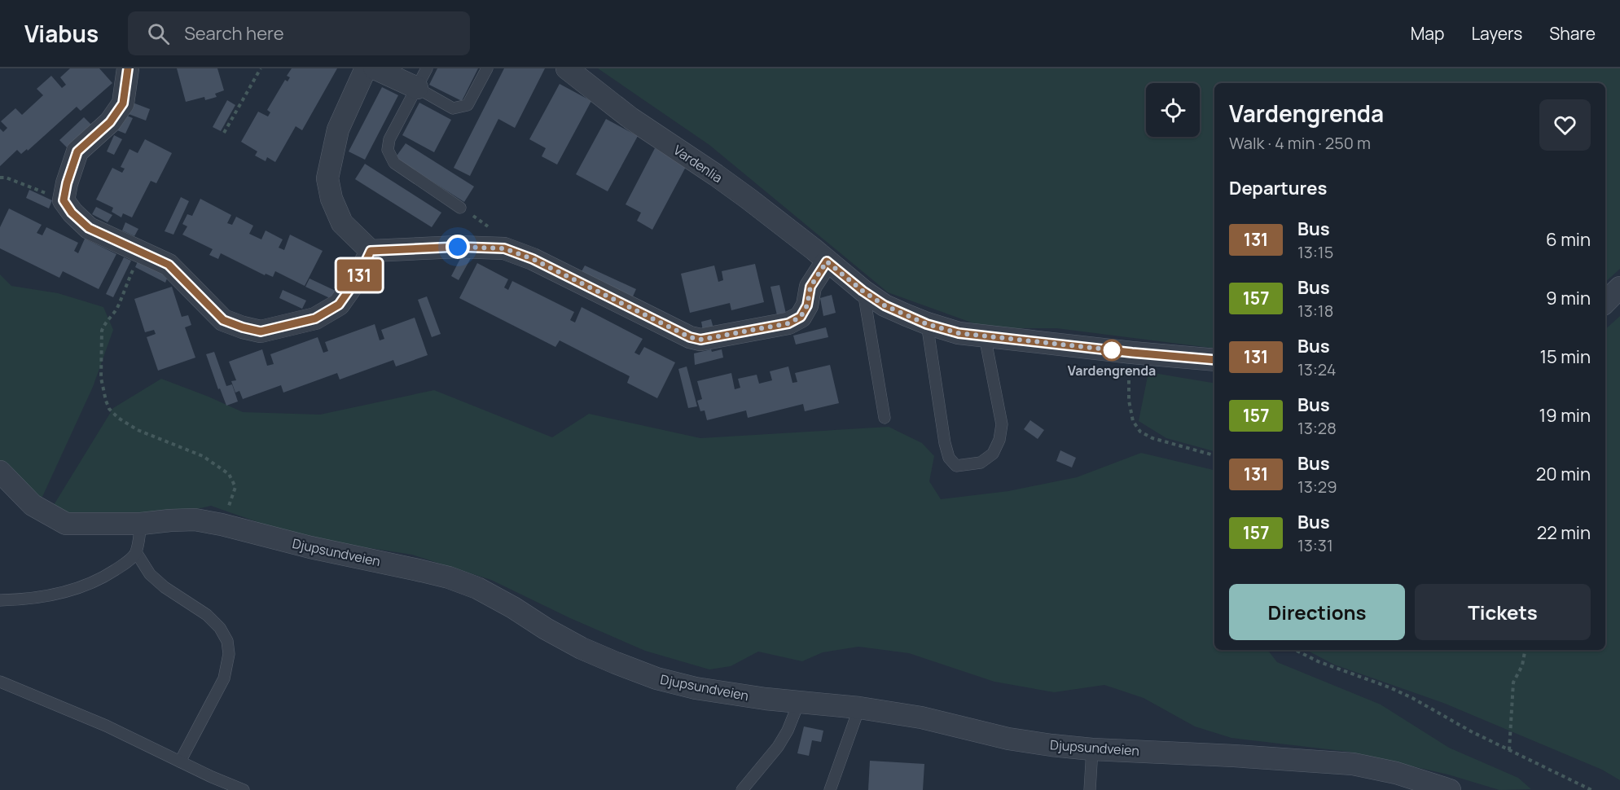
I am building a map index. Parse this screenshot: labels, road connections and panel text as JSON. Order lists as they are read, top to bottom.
{
  "streets": {
    "street": ["Vardenlia", "Djupsundveien"]
  },
  "places": ["Vardengrenda"],
  "lines": ["bus line 131"],
  "page": {
    "header": "Viabus",
    "search": "Search here",
    "nav": ["Map", "Layers", "Share"],
    "on_map": "131",
    "heading": [
      ["Vardengrenda", "Walk · 4 min · 250 m"],
      "Departures"
    ],
    "list": [
      {
        "mark": "131",
        "name": "Bus",
        "note": "13:15",
        "value": "6 min"
      },
      {
        "mark": "157",
        "name": "Bus",
        "note": "13:18",
        "value": "9 min"
      },
      {
        "mark": "131",
        "name": "Bus",
        "note": "13:24",
        "value": "15 min"
      },
      {
        "mark": "157",
        "name": "Bus",
        "note": "13:28",
        "value": "19 min"
      },
      {
        "mark": "131",
        "name": "Bus",
        "note": "13:29",
        "value": "20 min"
      },
      {
        "mark": "157",
        "name": "Bus",
        "note": "13:31",
        "value": "22 min"
      }
    ],
    "buttons": ["Directions", "Tickets"]
  }
}
